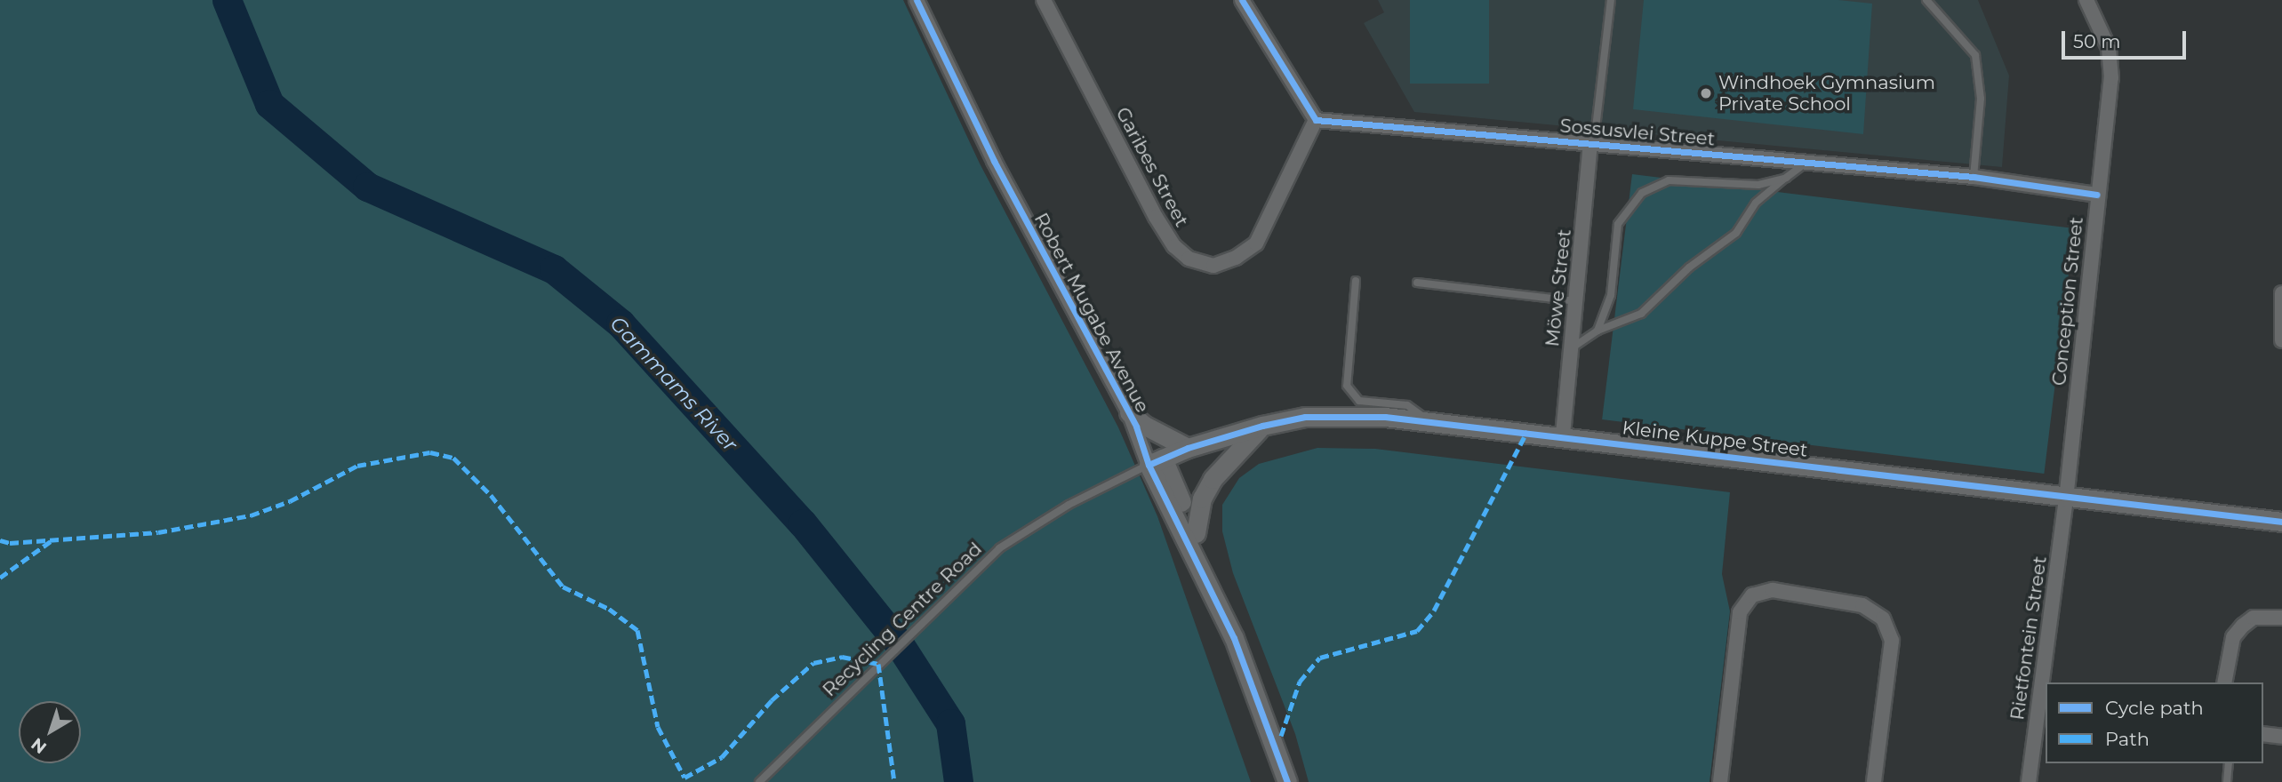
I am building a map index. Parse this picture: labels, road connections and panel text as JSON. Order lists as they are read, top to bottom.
{
  "streets": {
    "street": [
      "Sossusvlei Street",
      "Garibes Street",
      "Möwe Street",
      "Conception Street",
      "Robert Mugabe Avenue",
      "Kleine Kuppe Street",
      "Rietfontein Street"
    ],
    "lane": ["Recycling Centre Road"]
  },
  "crossings": [
    ["Sossusvlei Street", "Garibes Street"],
    ["Sossusvlei Street", "Möwe Street"],
    ["Sossusvlei Street", "Conception Street"],
    ["Möwe Street", "Kleine Kuppe Street"],
    ["Conception Street", "Kleine Kuppe Street"],
    ["Conception Street", "Rietfontein Street"],
    ["Robert Mugabe Avenue", "Kleine Kuppe Street"],
    ["Robert Mugabe Avenue", "Recycling Centre Road"],
    ["Kleine Kuppe Street", "Recycling Centre Road"],
    ["Kleine Kuppe Street", "Rietfontein Street"]
  ],
  "water": ["Gammams River"],
  "places": ["Windhoek Gymnasium Private School"],
  "legend": ["Cycle path", "Path"],
  "scale_bar": "50 m",
  "north": "bottom left"
}
